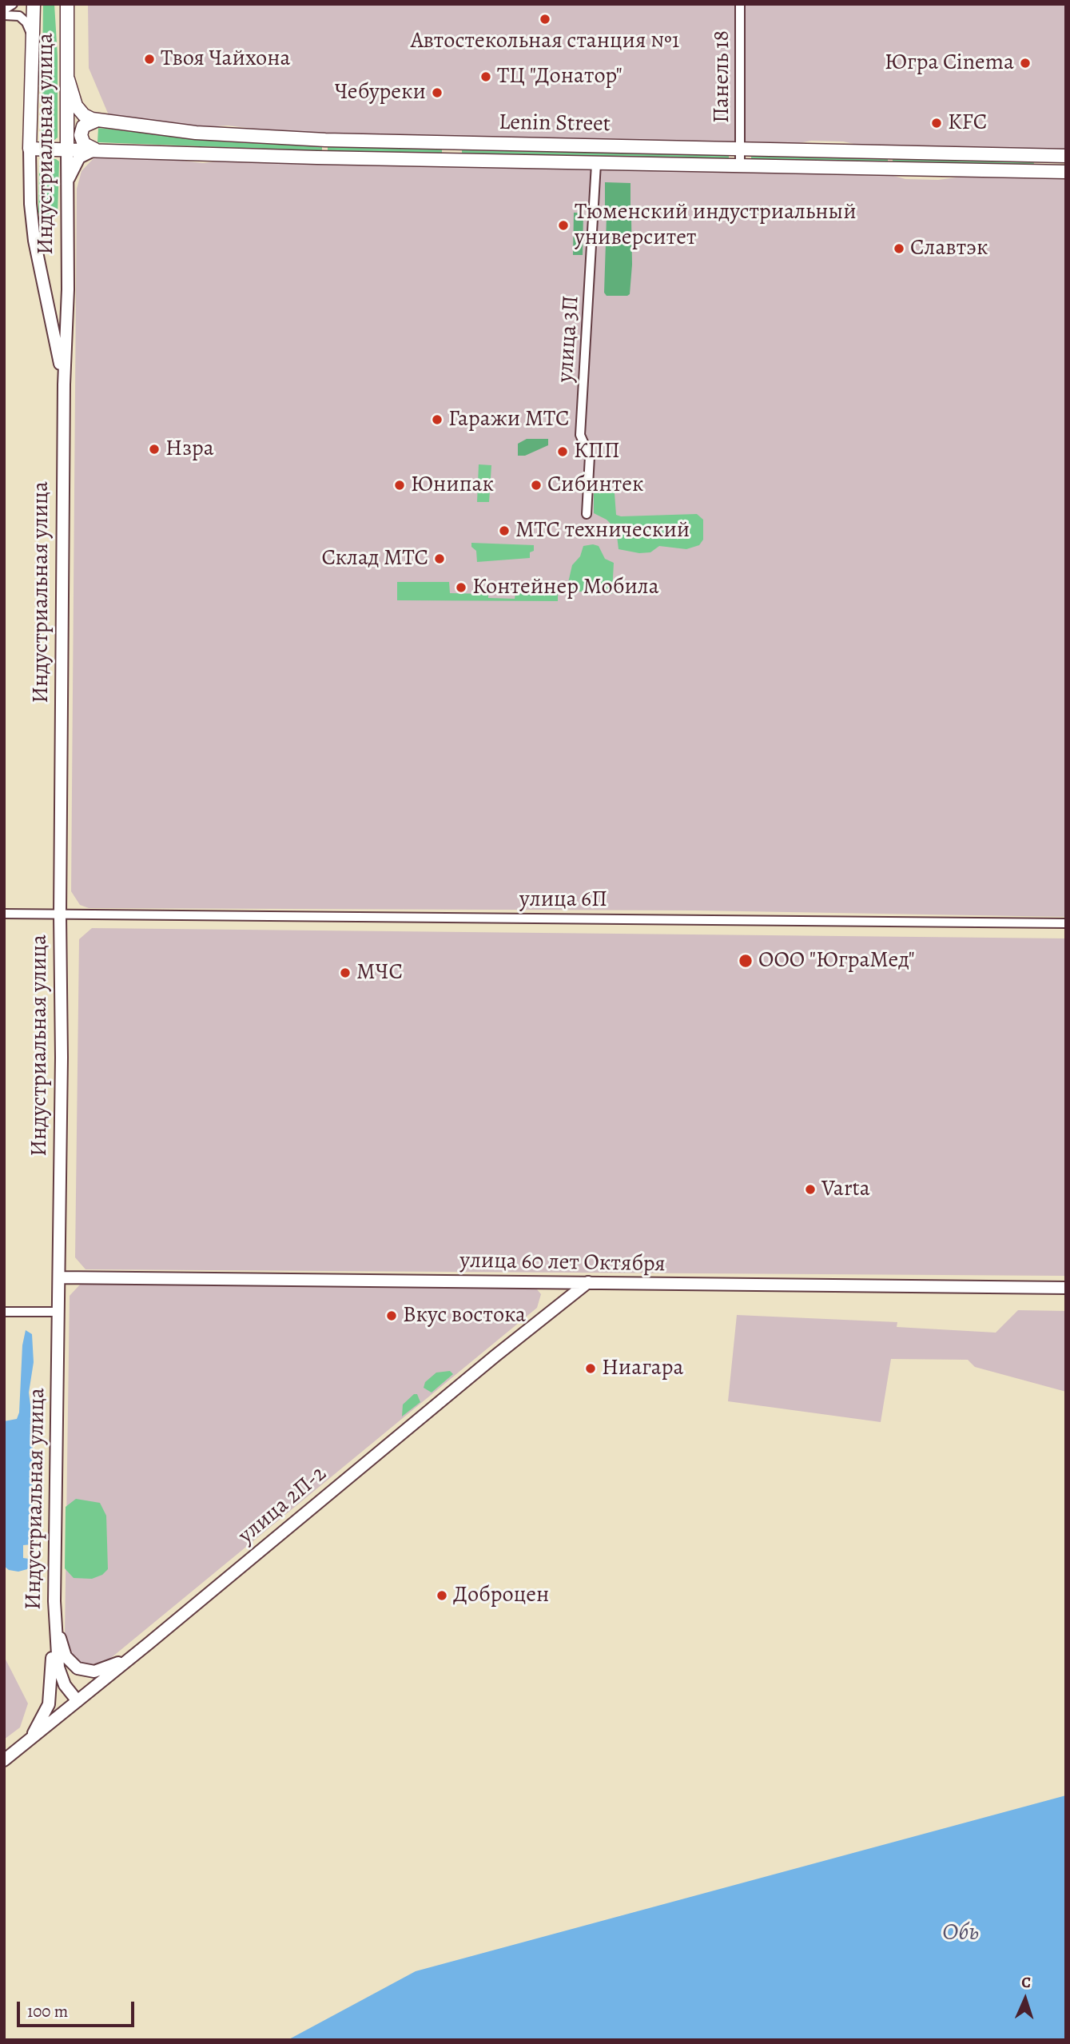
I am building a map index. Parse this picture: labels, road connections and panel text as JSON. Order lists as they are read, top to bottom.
{
  "streets": {
    "main road": [
      "Lenin Street",
      "Индустриальная улица",
      "улица 60 лет Октября",
      "улица 2П-2"
    ],
    "street": ["Панель 18", "улица 3П", "улица 6П"]
  },
  "crossings": [
    ["Панель 18", "Lenin Street"],
    ["Lenin Street", "Индустриальная улица"],
    ["Lenin Street", "улица 3П"],
    ["Индустриальная улица", "улица 6П"],
    ["Индустриальная улица", "улица 60 лет Октября"],
    ["Индустриальная улица", "улица 2П-2"],
    ["улица 60 лет Октября", "улица 2П-2"]
  ],
  "water": ["Обь"],
  "places": [
    "Автостекольная станция №1",
    "Твоя Чайхона",
    "Югра Cinema",
    "ТЦ \"Донатор\"",
    "Чебуреки",
    "KFC",
    "Тюменский индустриальный университет",
    "Славтэк",
    "Гаражи МТС",
    "Нзра",
    "КПП",
    "Юнипак",
    "Сибинтек",
    "МТС технический",
    "Склад МТС",
    "Контейнер Мобила",
    "ООО \"ЮграМед\"",
    "МЧС",
    "Varta",
    "Вкус востока",
    "Ниагара",
    "Доброцен"
  ],
  "scale_bar": "100 m",
  "north": "top"
}
